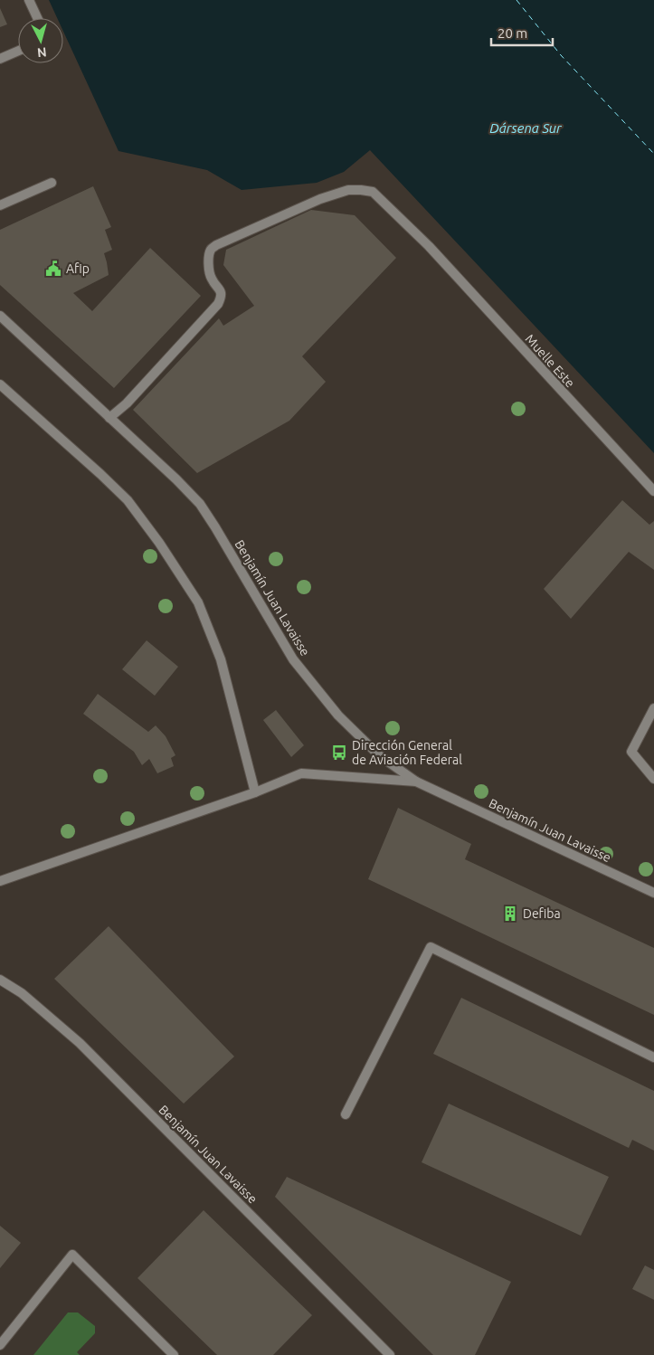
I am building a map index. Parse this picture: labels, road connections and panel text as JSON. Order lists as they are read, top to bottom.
{
  "streets": {
    "street": ["Muelle Este", "Benjamín Juan Lavaisse"]
  },
  "crossings": [
    ["Muelle Este", "Benjamín Juan Lavaisse"]
  ],
  "water": ["Dársena Sur"],
  "places": {
    "public building": ["Afip"],
    "bus stop": ["Dirección General de Aviación Federal"],
    "building": ["Defiba"]
  },
  "scale_bar": "20 m",
  "north": "bottom"
}
